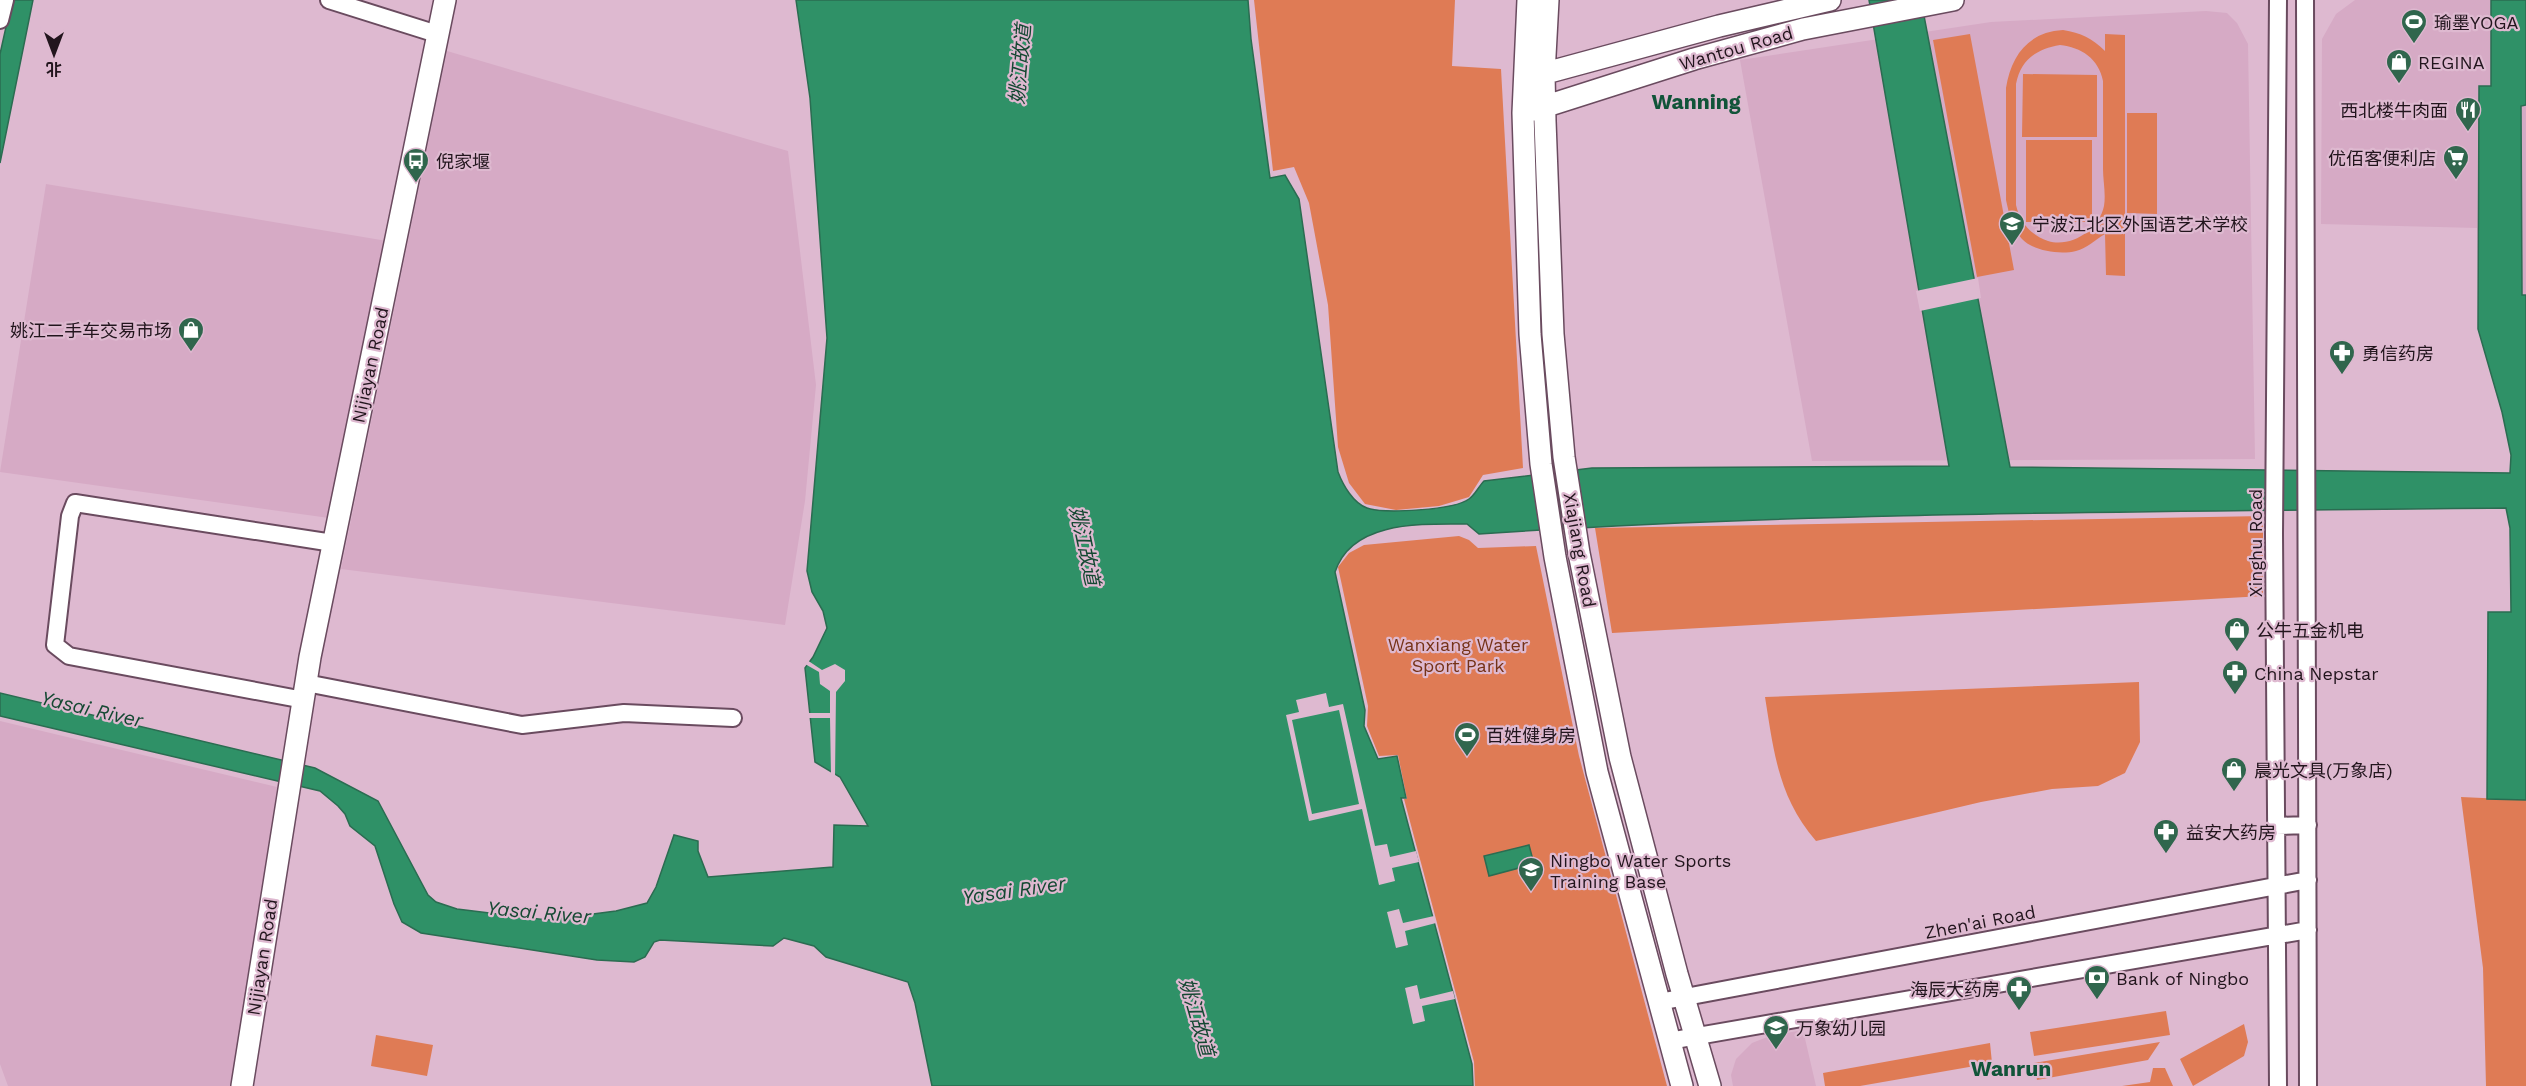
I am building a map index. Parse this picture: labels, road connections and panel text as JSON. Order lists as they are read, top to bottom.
{
  "streets": {
    "main road": ["Wantou Road", "Nijiayan Road", "Xiajiang Road"],
    "street": ["Xinghu Road", "Zhen'ai Road"]
  },
  "crossings": [
    ["Wantou Road", "Xiajiang Road"],
    ["Xinghu Road", "Zhen'ai Road"],
    ["Xiajiang Road", "Zhen'ai Road"]
  ],
  "districts": ["Wanning", "Wanrun"],
  "water": ["姚江故道", "Yasai River"],
  "parks": ["Wanxiang Water Sport Park"],
  "places": {
    "sports": ["瑜墨YOGA", "百姓健身房"],
    "shop": [
      "REGINA",
      "姚江二手车交易市场",
      "公牛五金机电",
      "晨光文具(万象店)"
    ],
    "restaurant": ["西北楼牛肉面"],
    "supermarket": ["优佰客便利店"],
    "bus stop": ["倪家堰"],
    "school or university": ["宁波江北区外国语艺术学校", "Ningbo Water Sports Training Base", "万象幼儿园"],
    "pharmacy": [
      "勇信药房",
      "China Nepstar",
      "益安大药房",
      "海辰大药房"
    ],
    "bank": ["Bank of Ningbo"]
  },
  "north": "bottom"
}
